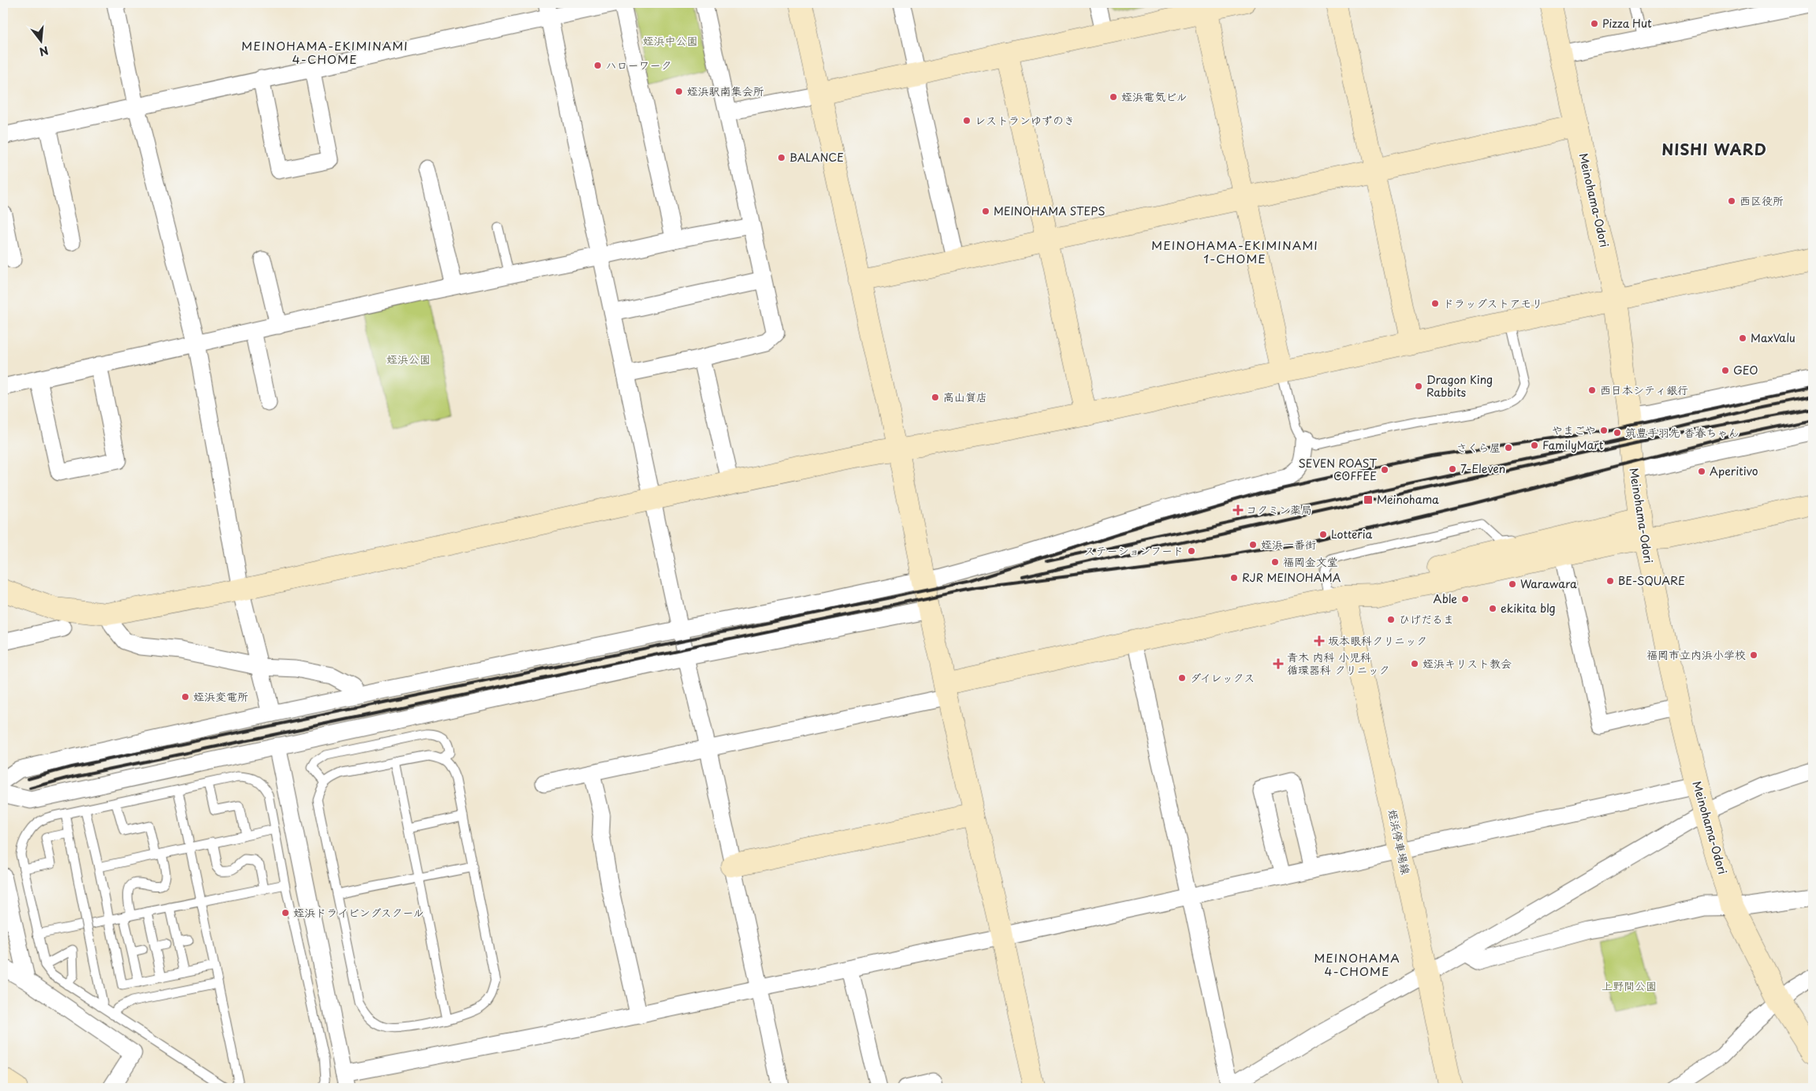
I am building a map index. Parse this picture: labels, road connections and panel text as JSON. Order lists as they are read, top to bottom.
{
  "streets": {
    "street": ["Meinohama-Odori", "姪浜停車場線"]
  },
  "districts": [
    "MEINOHAMA-EKIMINAMI 4-CHOME",
    "NISHI WARD",
    "MEINOHAMA-EKIMINAMI 1-CHOME",
    "MEINOHAMA 4-CHOME"
  ],
  "parks": ["姪浜中公園", "姪浜公園", "上野間公園"],
  "places": {
    "other": [
      "Pizza Hut",
      "ハローワーク",
      "姪浜駅南集会所",
      "姪浜電気ビル",
      "レストランゆずのき",
      "BALANCE",
      "西区役所",
      "MEINOHAMA STEPS",
      "ドラッグストアモリ",
      "MaxValu",
      "GEO",
      "Dragon King Rabbits",
      "西日本シティ銀行",
      "高山質店",
      "やまごや",
      "筑豊手羽先 香春ちゃん",
      "FamilyMart",
      "さくら屋",
      "7-Eleven",
      "SEVEN ROAST COFFEE",
      "Aperitivo",
      "Lotteria",
      "姪浜一番街",
      "ステーションフード",
      "福岡金文堂",
      "RJR MEINOHAMA",
      "BE-SQUARE",
      "Warawara",
      "Able",
      "ekikita blg",
      "ひげだるま",
      "福岡市立内浜小学校",
      "姪浜キリスト教会",
      "ダイレックス",
      "姪浜変電所",
      "姪浜ドライビングスクール"
    ],
    "transit": ["Meinohama"],
    "health": ["コクミン薬局", "坂本眼科クリニック", "青木 内科 小児科 循環器科 クリニック"]
  },
  "north": "bottom"
}
